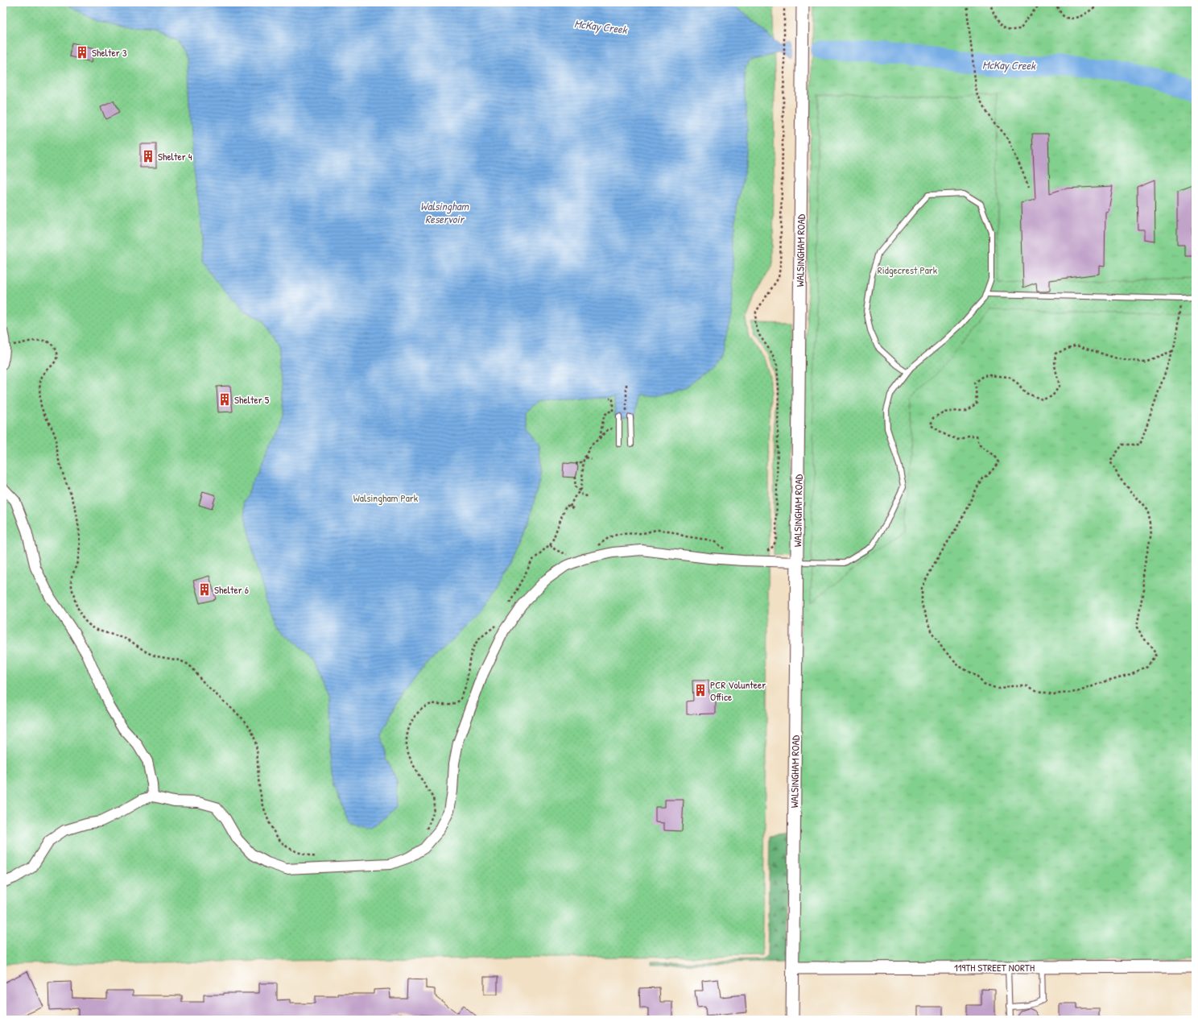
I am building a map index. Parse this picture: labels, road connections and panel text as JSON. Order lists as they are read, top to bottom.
{
  "streets": {
    "street": ["WALSINGHAM ROAD", "119TH STREET NORTH"]
  },
  "crossings": [
    ["WALSINGHAM ROAD", "119TH STREET NORTH"]
  ],
  "water": ["McKay Creek", "Walsingham Reservoir"],
  "parks": ["Ridgecrest Park", "Walsingham Park"],
  "places": {
    "building": [
      "Shelter 3",
      "Shelter 4",
      "Shelter 5",
      "Shelter 6",
      "PCR Volunteer Office"
    ]
  }
}
